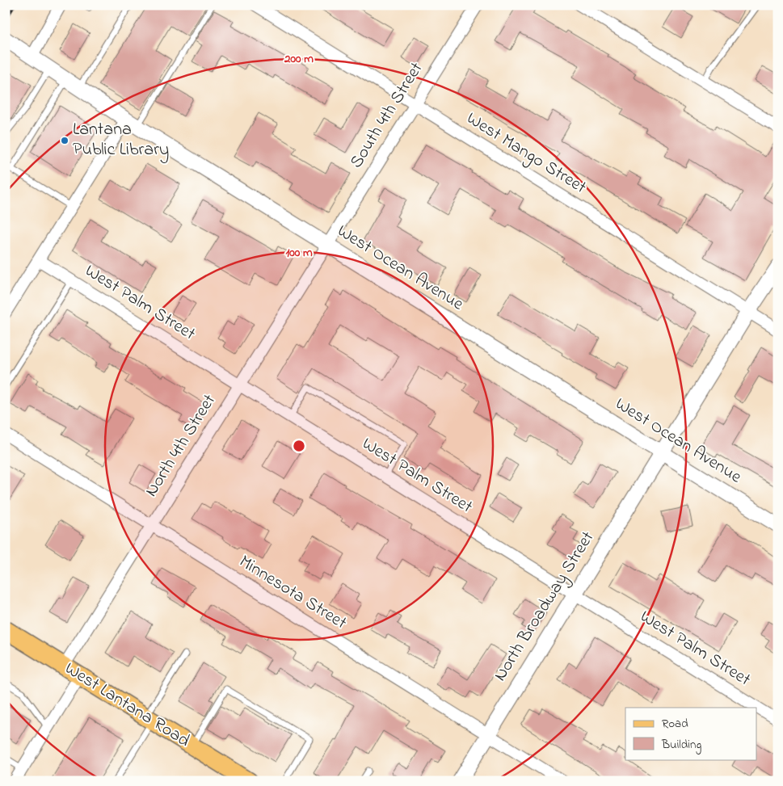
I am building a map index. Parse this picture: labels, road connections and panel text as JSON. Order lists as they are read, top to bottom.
{
  "streets": {
    "main road": ["West Lantana Road"],
    "street": [
      "South 4th Street",
      "West Mango Street",
      "West Ocean Avenue",
      "West Palm Street",
      "North 4th Street",
      "Minnesota Street",
      "North Broadway Street"
    ]
  },
  "crossings": [
    ["South 4th Street", "West Mango Street"],
    ["South 4th Street", "West Ocean Avenue"],
    ["South 4th Street", "North 4th Street"],
    ["West Mango Street", "North Broadway Street"],
    ["West Ocean Avenue", "North 4th Street"],
    ["West Ocean Avenue", "North Broadway Street"],
    ["West Palm Street", "North 4th Street"],
    ["West Palm Street", "North Broadway Street"],
    ["North 4th Street", "Minnesota Street"],
    ["North 4th Street", "West Lantana Road"],
    ["Minnesota Street", "North Broadway Street"]
  ],
  "places": ["Lantana Public Library"],
  "legend": ["Road", "Building"],
  "rings": ["200 m", "100 m"]
}
